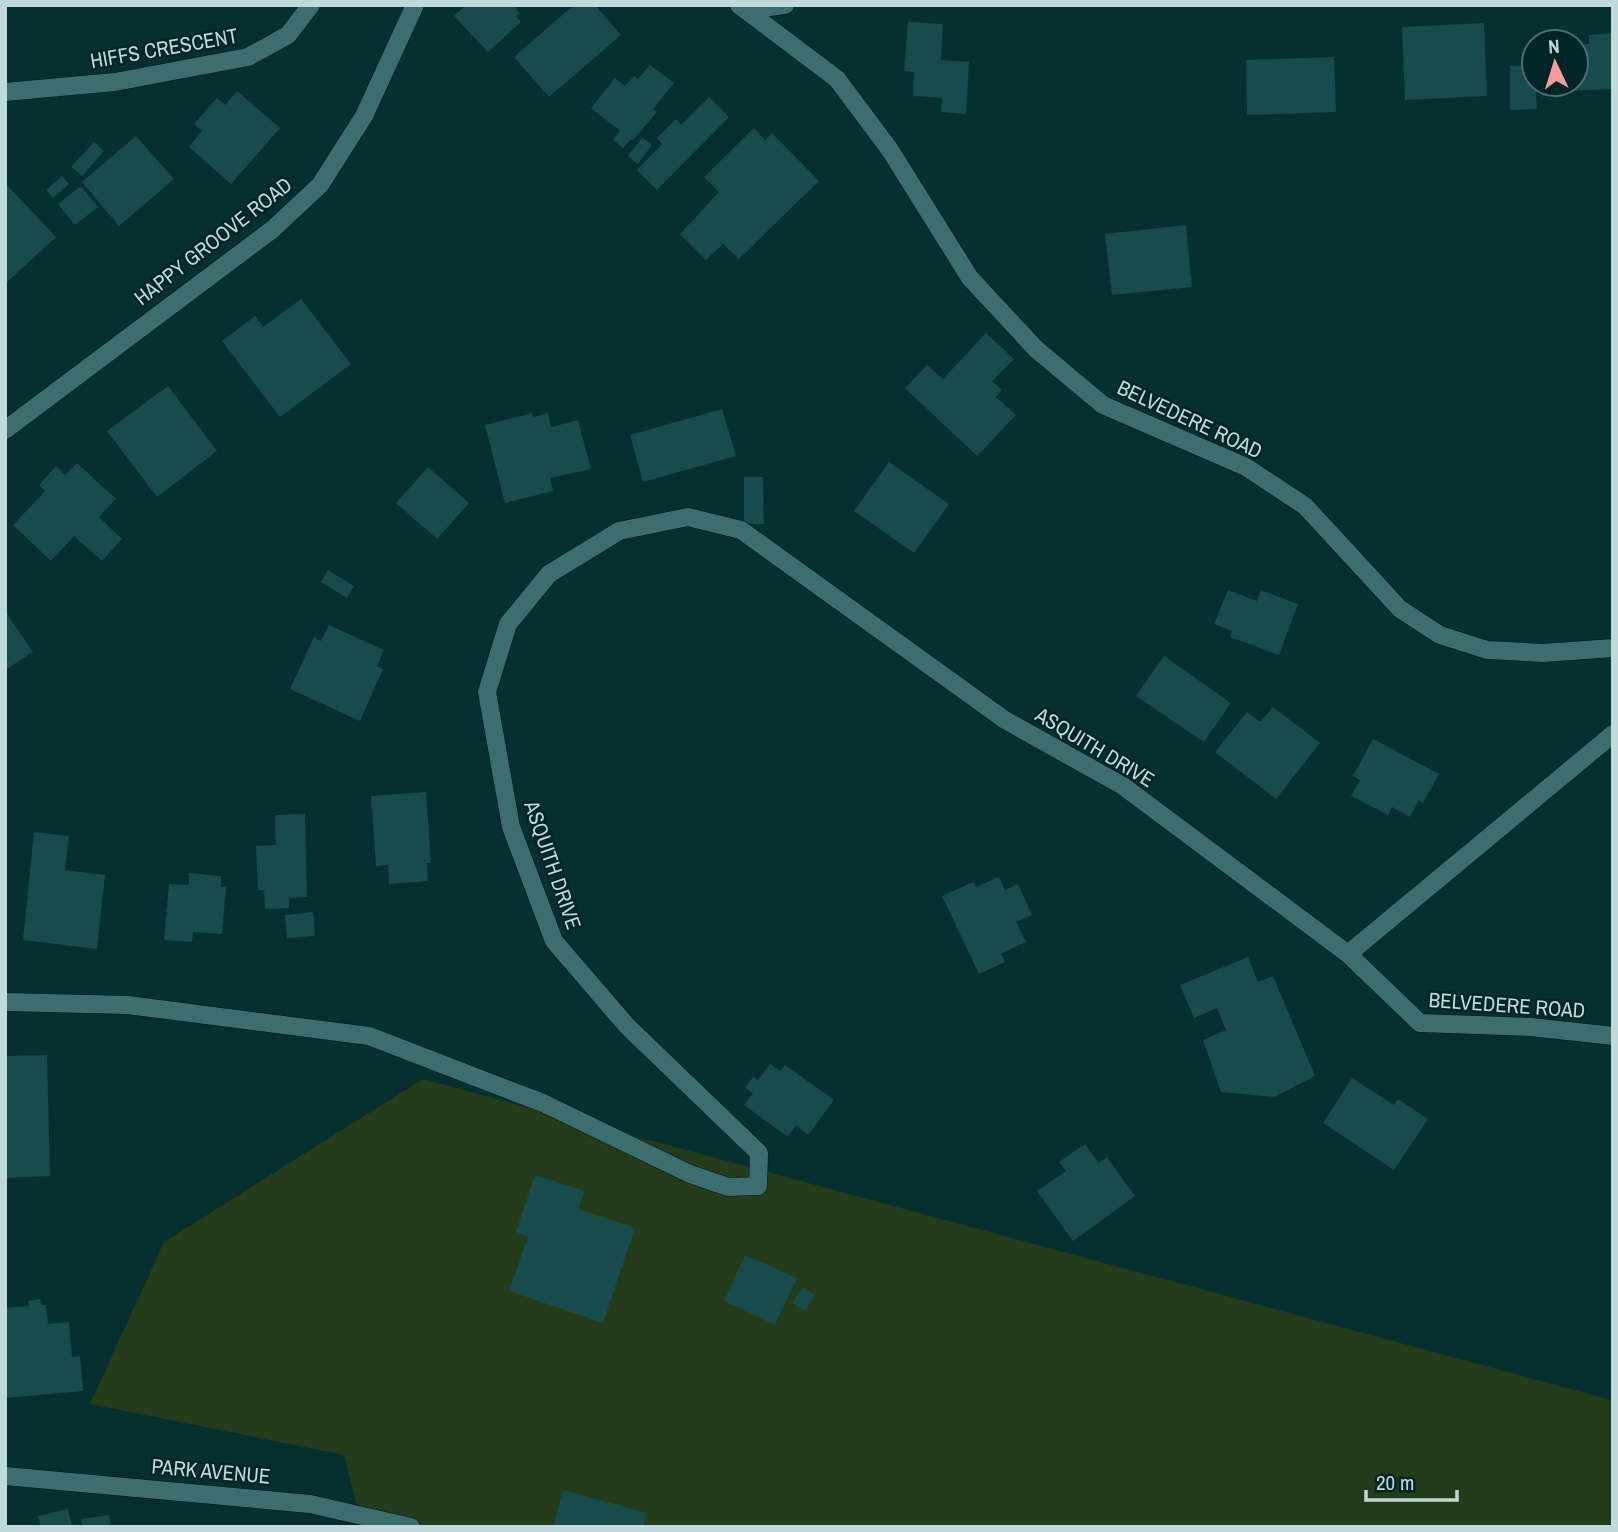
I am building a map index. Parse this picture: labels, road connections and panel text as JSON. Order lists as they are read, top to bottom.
{
  "streets": {
    "street": [
      "HIFFS CRESCENT",
      "HAPPY GROOVE ROAD",
      "BELVEDERE ROAD",
      "ASQUITH DRIVE",
      "PARK AVENUE"
    ]
  },
  "crossings": [
    ["BELVEDERE ROAD", "ASQUITH DRIVE"]
  ],
  "scale_bar": "20 m",
  "north": "top"
}
